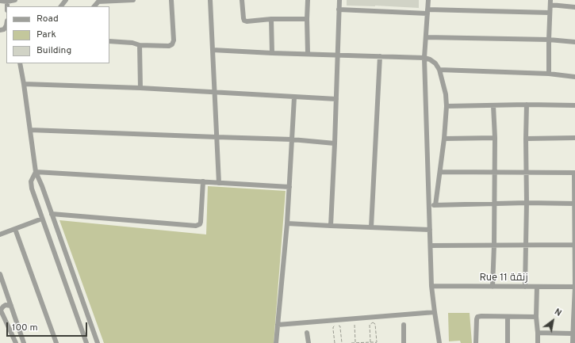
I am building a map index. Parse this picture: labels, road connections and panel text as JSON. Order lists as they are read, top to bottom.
{
  "streets": {
    "street": ["Rue 11 زنقة"]
  },
  "legend": ["Road", "Park", "Building"],
  "scale_bar": "100 m",
  "north": "top right"
}
